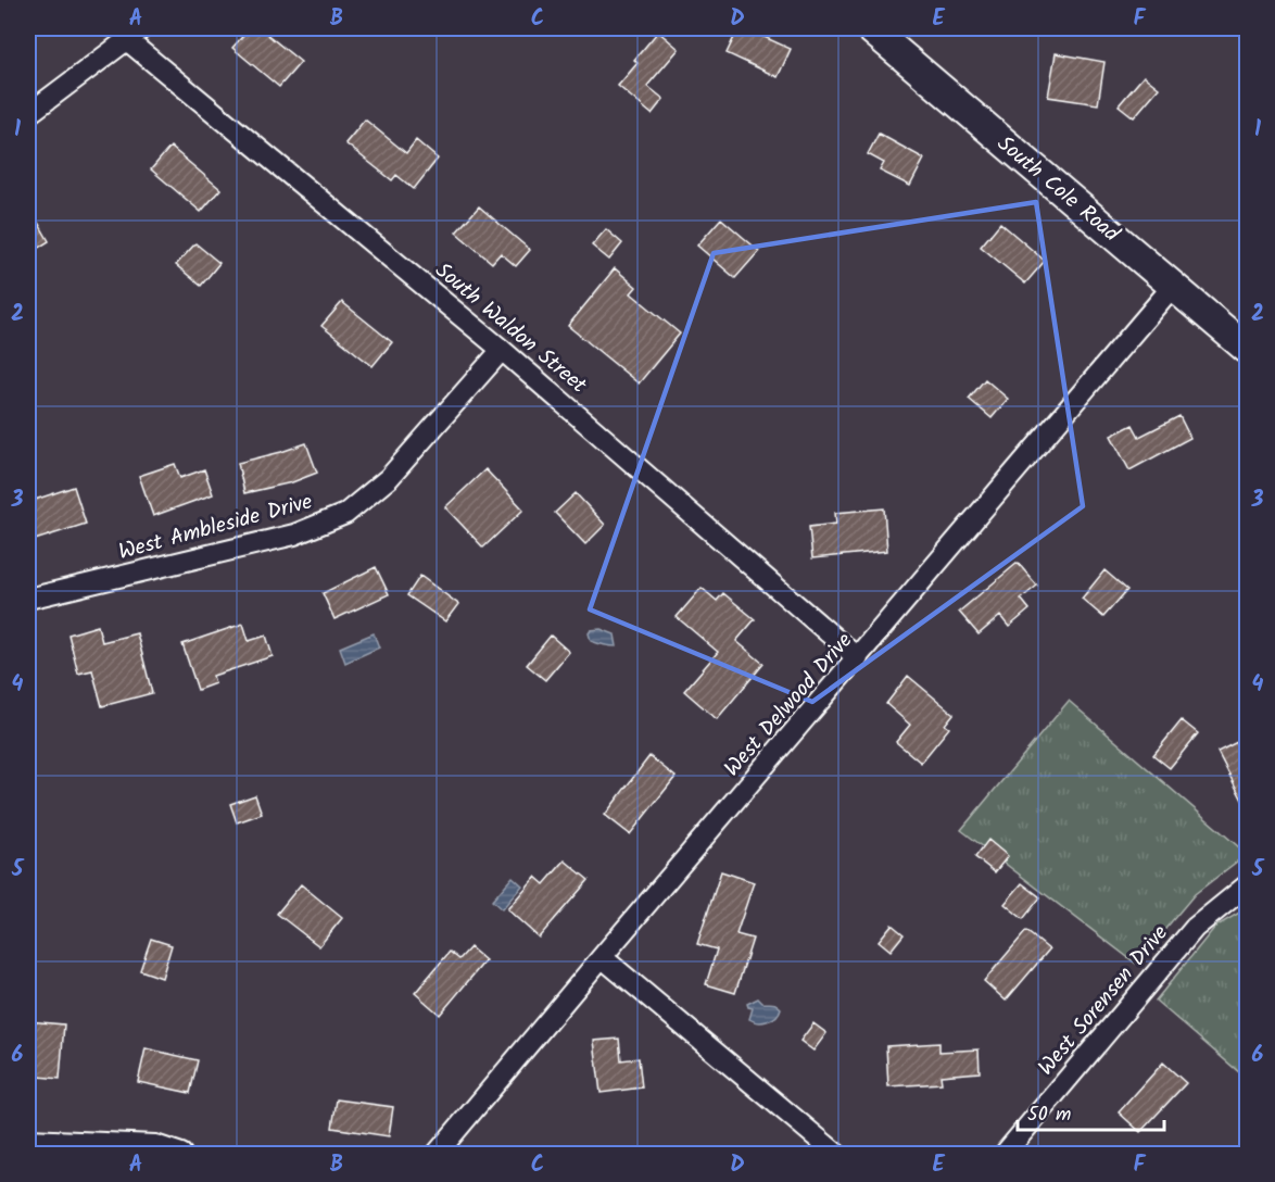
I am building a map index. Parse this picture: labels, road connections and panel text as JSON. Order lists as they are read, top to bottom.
{
  "streets": {
    "main road": ["South Cole Road"],
    "street": [
      "South Waldon Street",
      "West Ambleside Drive",
      "West Delwood Drive",
      "West Sorensen Drive"
    ]
  },
  "crossings": [
    ["South Cole Road", "West Delwood Drive"],
    ["South Waldon Street", "West Ambleside Drive"],
    ["South Waldon Street", "West Delwood Drive"]
  ],
  "scale_bar": "50 m",
  "grid": {
    "columns": [
      "A",
      "B",
      "C",
      "D",
      "E",
      "F"
    ],
    "rows": [
      "1",
      "2",
      "3",
      "4",
      "5",
      "6"
    ]
  }
}
